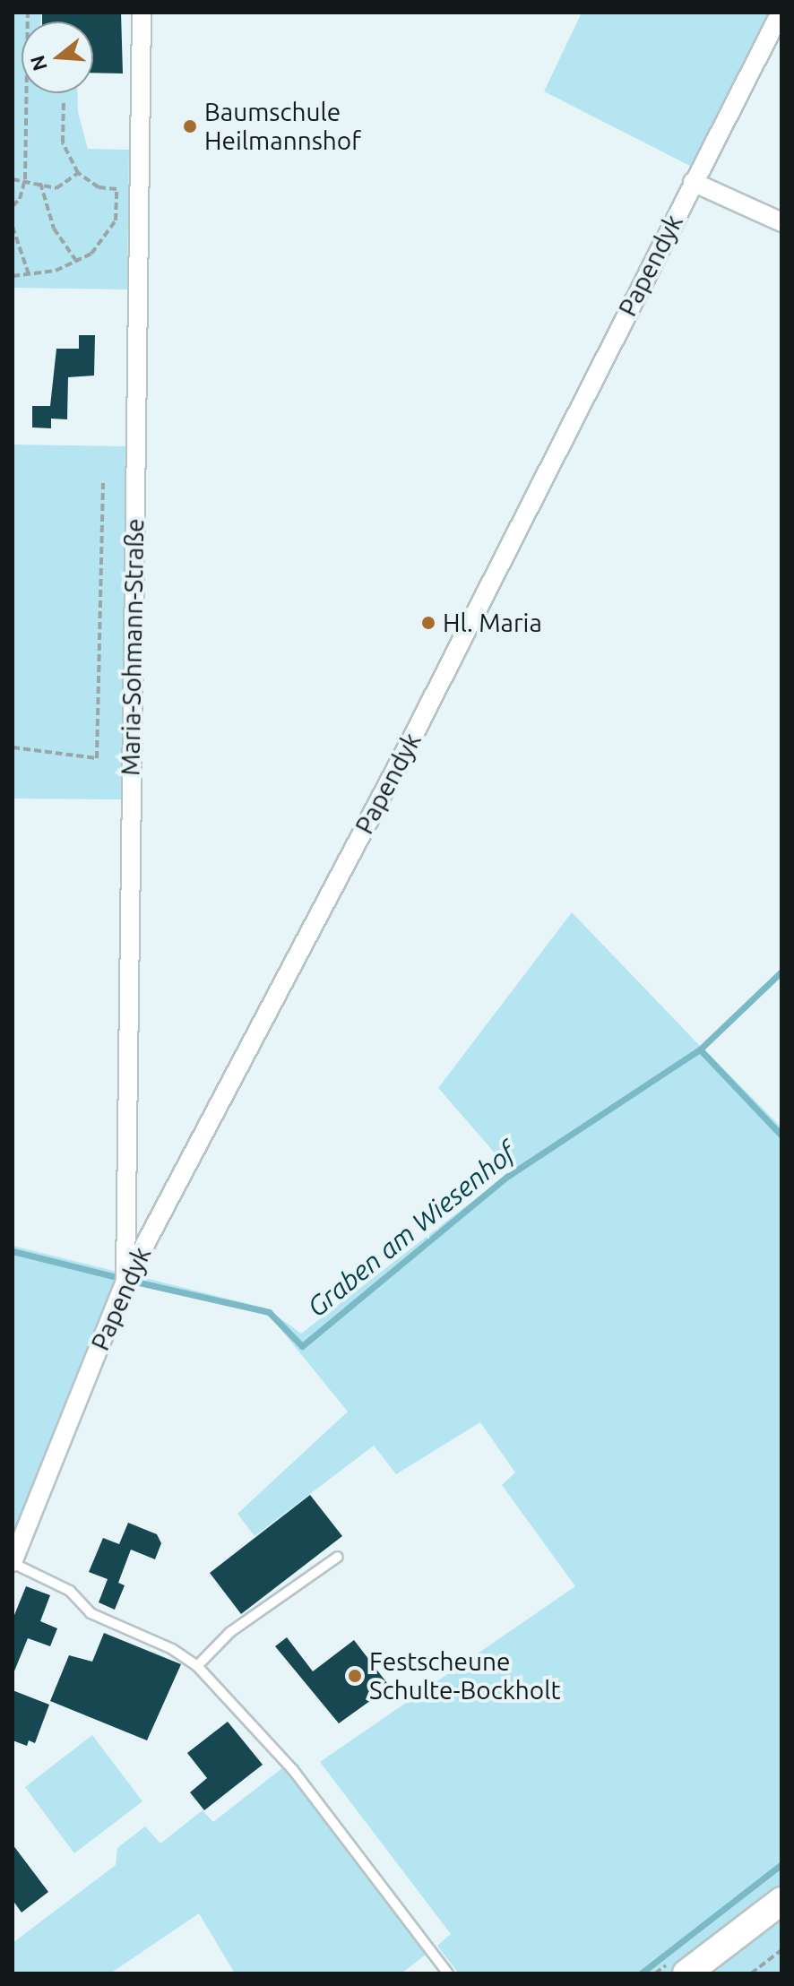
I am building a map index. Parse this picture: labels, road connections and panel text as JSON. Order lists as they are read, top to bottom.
{
  "streets": {
    "street": ["Papendyk", "Maria-Sohmann-Straße"]
  },
  "crossings": [
    ["Papendyk", "Maria-Sohmann-Straße"]
  ],
  "water": ["Graben am Wiesenhof"],
  "places": ["Baumschule Heilmannshof", "Hl. Maria", "Festscheune Schulte-Bockholt"],
  "north": "left"
}
